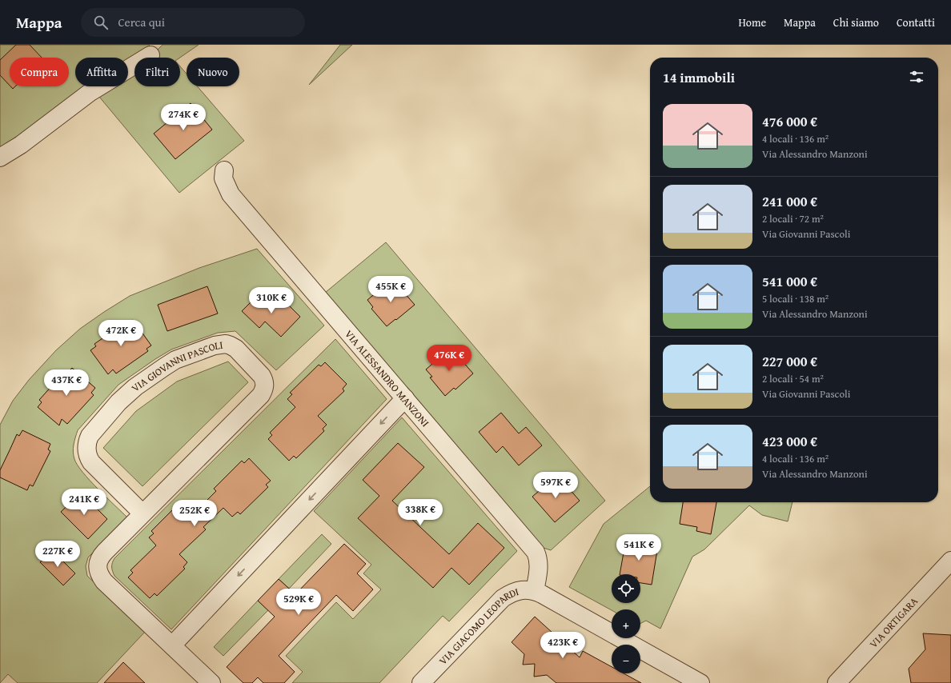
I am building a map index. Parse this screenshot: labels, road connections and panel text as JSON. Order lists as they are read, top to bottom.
{
  "streets": {
    "street": [
      "VIA GIOVANNI PASCOLI",
      "VIA ALESSANDRO MANZONI",
      "VIA ORTIGARA",
      "VIA GIACOMO LEOPARDI"
    ]
  },
  "crossings": [
    ["VIA ALESSANDRO MANZONI", "VIA GIACOMO LEOPARDI"]
  ],
  "page": {
    "header": "Mappa",
    "search": "Cerca qui",
    "nav": [
      "Home",
      "Mappa",
      "Chi siamo",
      "Contatti"
    ],
    "chip": [
      "Compra",
      "Affitta",
      "Filtri",
      "Nuovo"
    ],
    "heading": "14 immobili",
    "list": [
      {
        "name": "476 000 €",
        "note": "4 locali · 136 m² · Via Alessandro Manzoni"
      },
      {
        "name": "241 000 €",
        "note": "2 locali · 72 m² · Via Giovanni Pascoli"
      },
      {
        "name": "541 000 €",
        "note": "5 locali · 138 m² · Via Alessandro Manzoni"
      },
      {
        "name": "227 000 €",
        "note": "2 locali · 54 m² · Via Giovanni Pascoli"
      },
      {
        "name": "423 000 €",
        "note": "4 locali · 136 m² · Via Alessandro Manzoni"
      }
    ],
    "price": [
      "274K €",
      "455K €",
      "310K €",
      "472K €",
      "476K €",
      "437K €",
      "597K €",
      "241K €",
      "338K €",
      "252K €",
      "541K €",
      "227K €",
      "529K €",
      "423K €"
    ],
    "map_buttons": ["+", "−"]
  }
}
